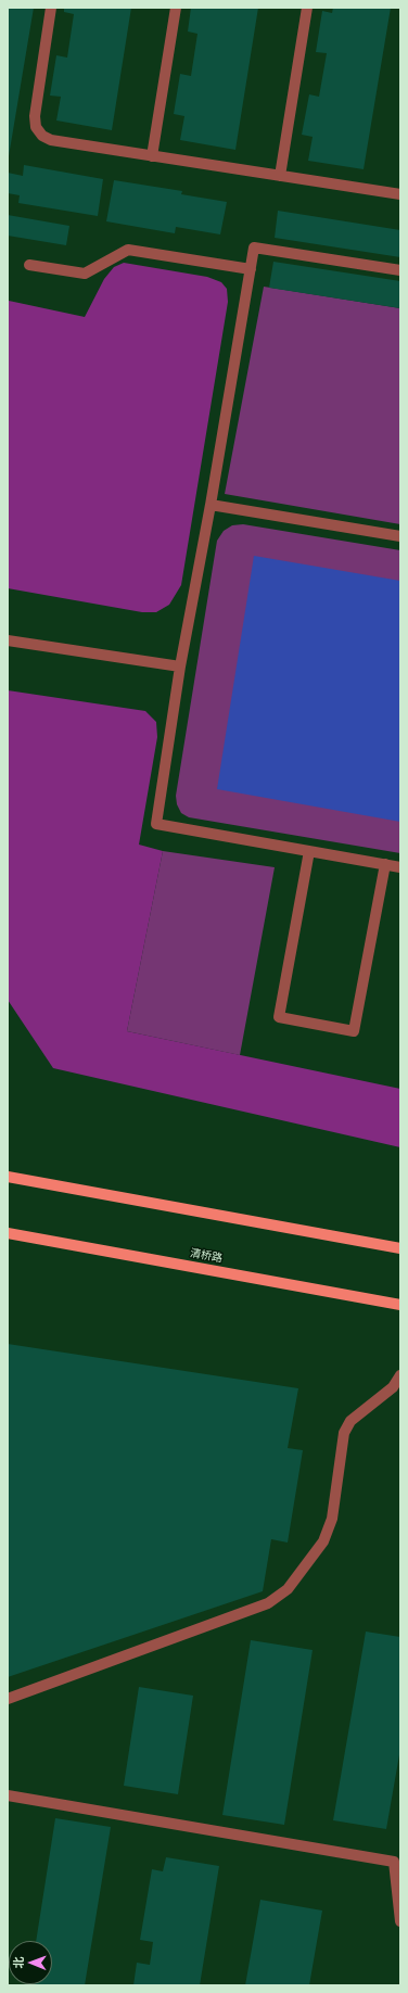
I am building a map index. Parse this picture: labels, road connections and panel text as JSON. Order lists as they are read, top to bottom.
{
  "streets": {
    "main road": ["清桥路"]
  },
  "north": "left"
}
